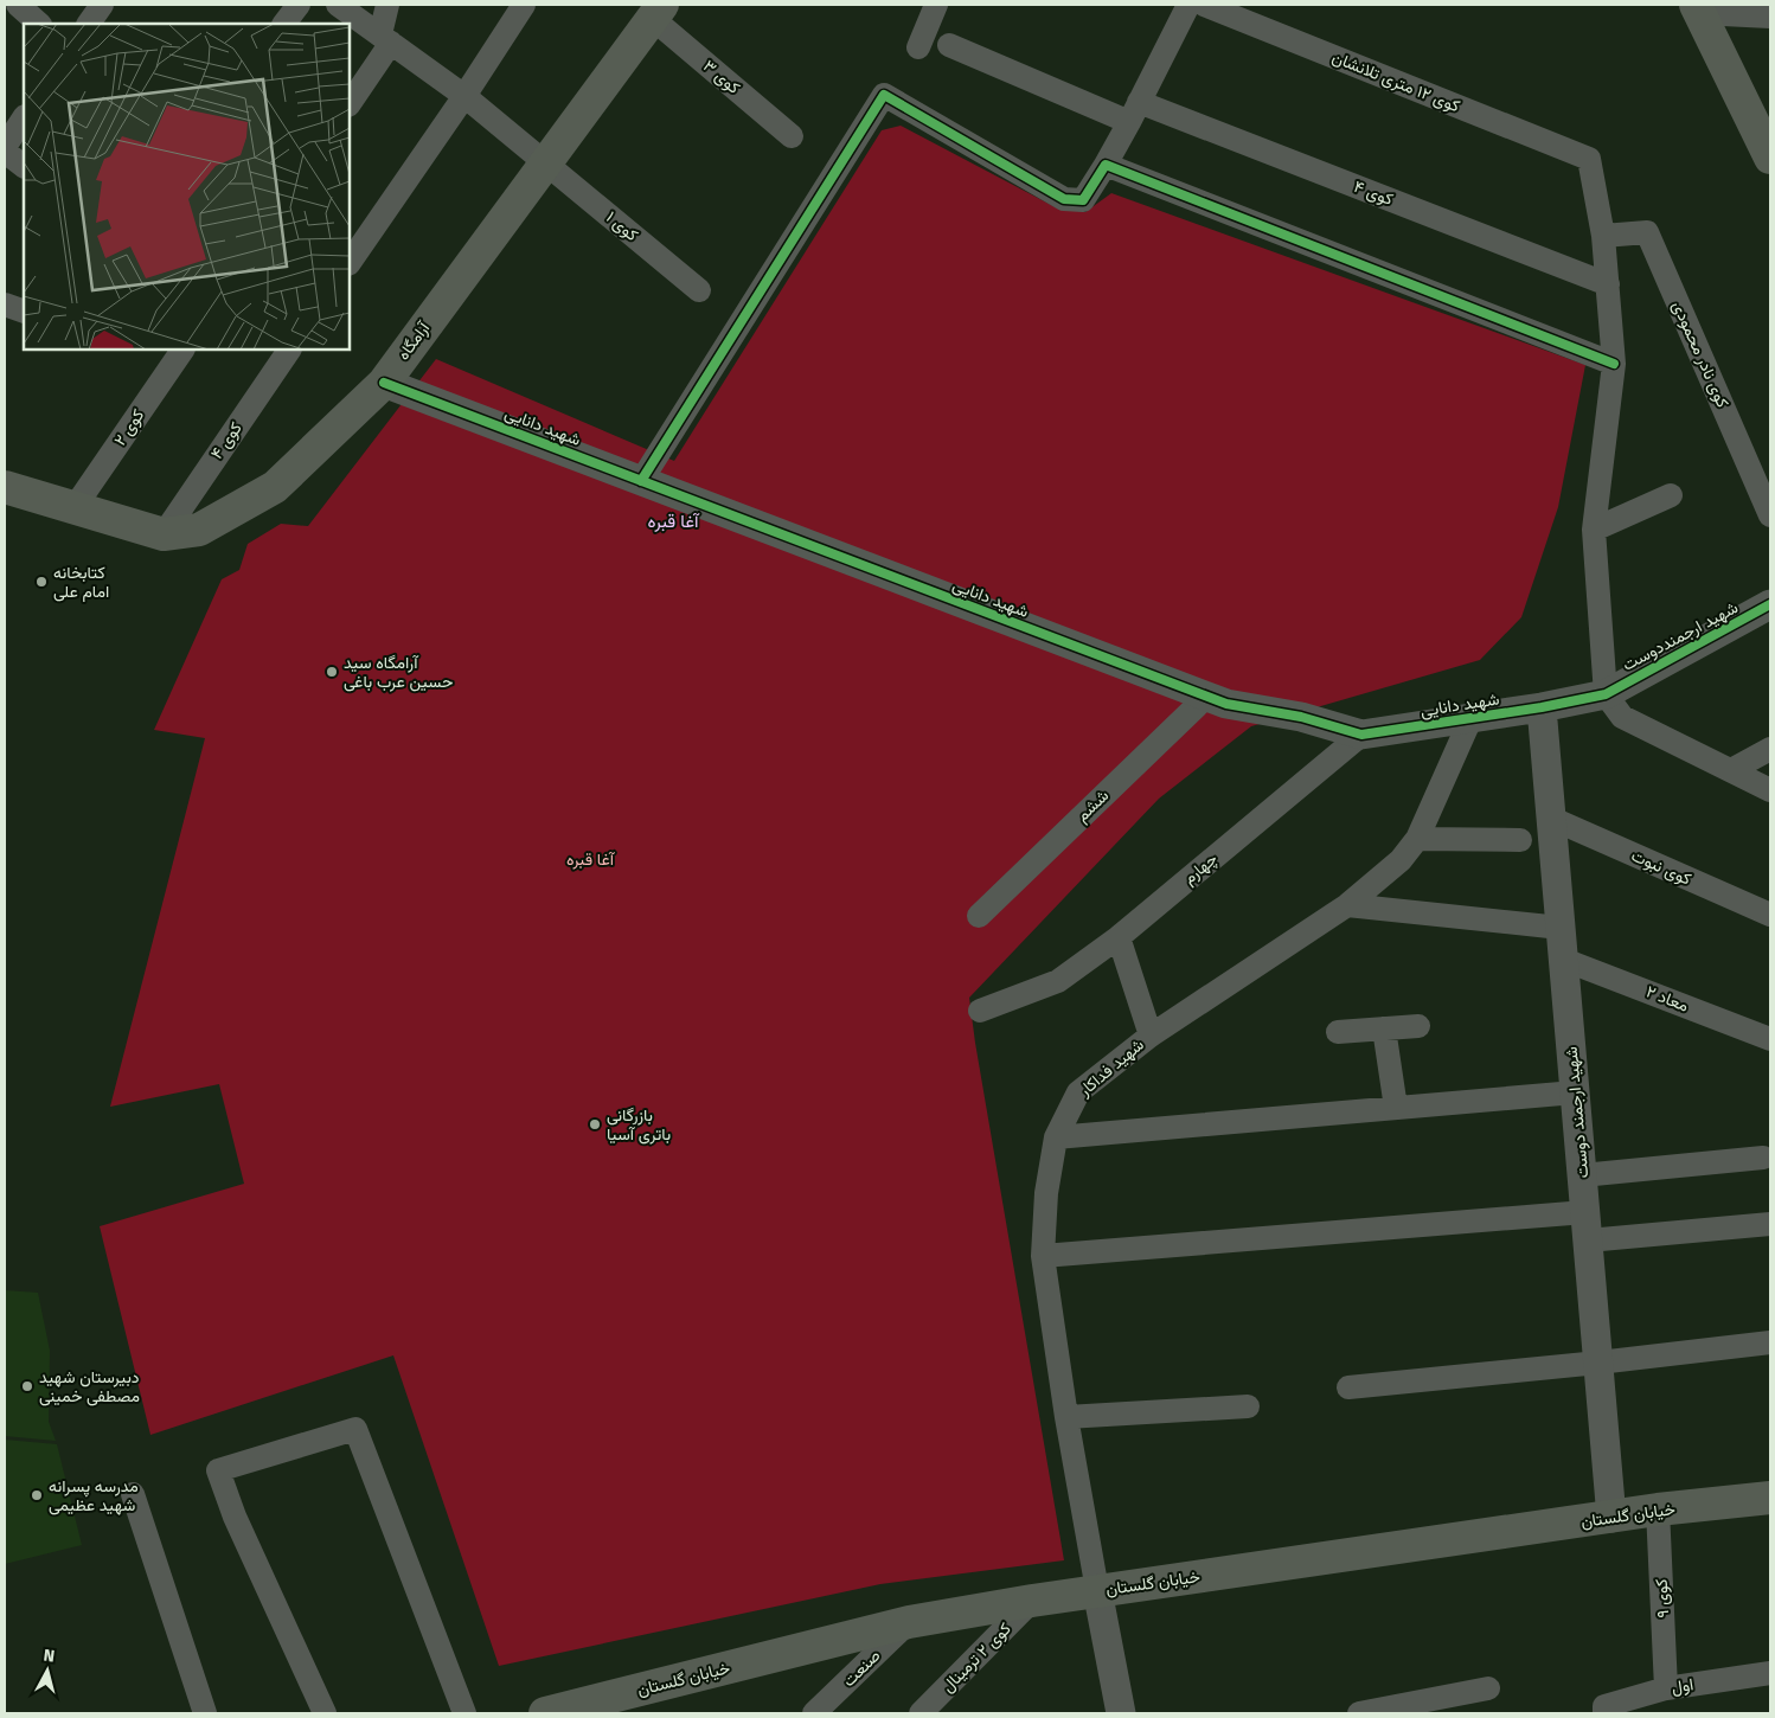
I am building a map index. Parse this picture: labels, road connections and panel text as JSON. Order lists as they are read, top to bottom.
{
  "streets": {
    "main road": ["آرامگاه", "خیابان گلستان"],
    "street": [
      "کوی ۳",
      "کوی ۱۲ متری تلانشان",
      "کوی ۴",
      "کوی ۱",
      "کوی نادر محمودی",
      "شهید دانایی",
      "کوی ۲",
      "شهید ارجمنددوست",
      "ششم",
      "کوی نبوت",
      "چهارم",
      "معاد ۲",
      "شهید فداکار",
      "شهید ارجمند دوست",
      "کوی ۹",
      "کوی ۲ ترمینال",
      "صنعت",
      "اول"
    ]
  },
  "crossings": [
    ["کوی ۳", "آرامگاه"],
    ["کوی ۱۲ متری تلانشان", "کوی نادر محمودی"],
    ["کوی ۴", "آرامگاه"],
    ["کوی ۱", "آرامگاه"],
    ["آرامگاه", "شهید دانایی"],
    ["آرامگاه", "کوی ۲"],
    ["شهید دانایی", "شهید ارجمنددوست"],
    ["شهید دانایی", "ششم"],
    ["شهید دانایی", "چهارم"],
    ["شهید دانایی", "شهید فداکار"],
    ["شهید دانایی", "شهید ارجمند دوست"],
    ["کوی نبوت", "شهید ارجمند دوست"],
    ["معاد ۲", "شهید ارجمند دوست"],
    ["شهید فداکار", "خیابان گلستان"],
    ["شهید ارجمند دوست", "خیابان گلستان"],
    ["خیابان گلستان", "کوی ۹"],
    ["خیابان گلستان", "کوی ۲ ترمینال"],
    ["خیابان گلستان", "صنعت"],
    ["کوی ۹", "اول"]
  ],
  "districts": ["آغا قبره"],
  "parks": ["آغا قبره"],
  "places": [
    "کتابخانه امام علی",
    "آرامگاه سید حسین عرب باغی",
    "بازرگانی باتری آسیا",
    "دبیرستان شهید مصطفی خمینی",
    "مدرسه پسرانه شهید عظیمی"
  ],
  "north": "top"
}
